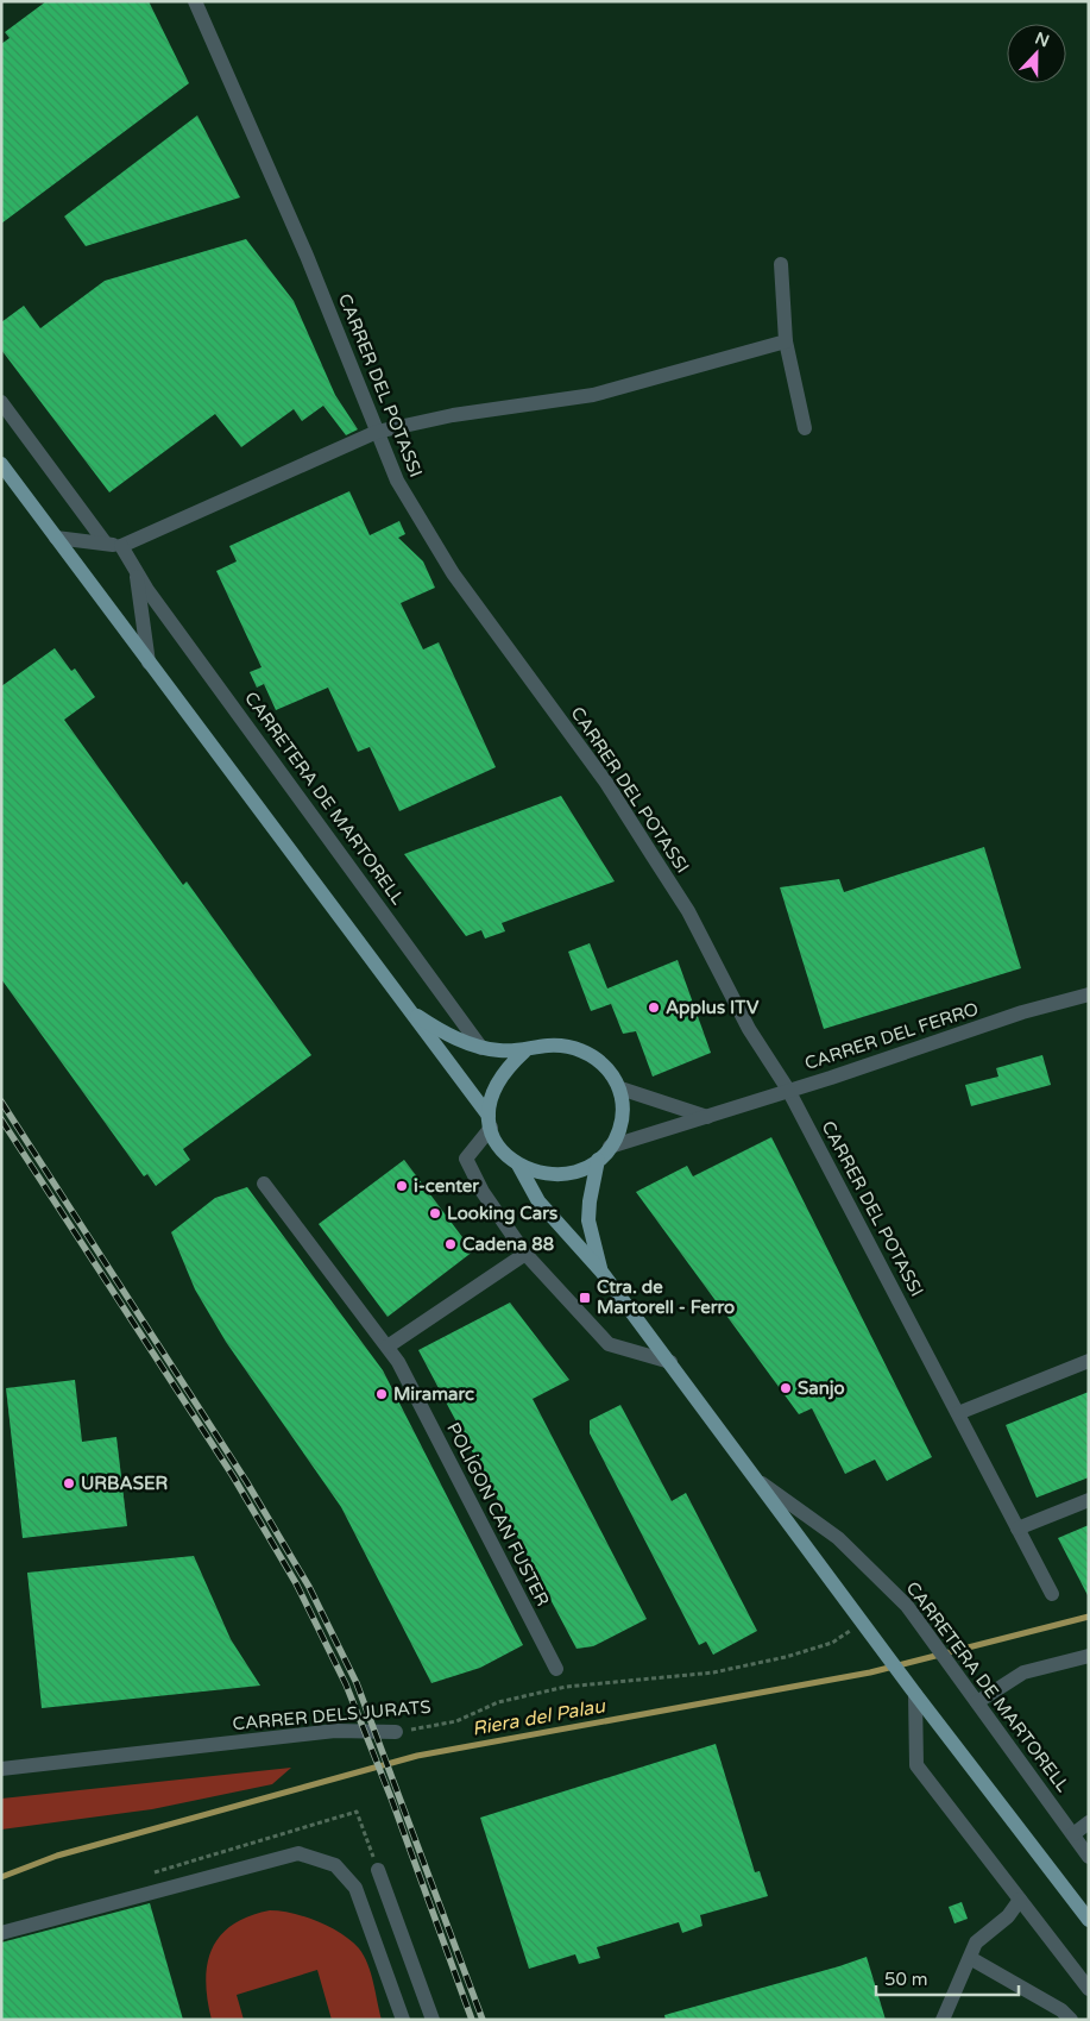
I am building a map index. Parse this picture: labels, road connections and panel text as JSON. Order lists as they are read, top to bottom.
{
  "streets": {
    "main road": ["CARRETERA DE MARTORELL"],
    "street": [
      "CARRER DEL POTASSI",
      "CARRER DEL FERRO",
      "POLÍGON CAN FUSTER",
      "CARRER DELS JURATS"
    ]
  },
  "crossings": [
    ["CARRER DEL POTASSI", "CARRER DEL FERRO"],
    ["CARRETERA DE MARTORELL", "CARRER DEL FERRO"],
    ["CARRETERA DE MARTORELL", "CARRER DELS JURATS"]
  ],
  "water": ["Riera del Palau"],
  "places": {
    "other": [
      "Applus ITV",
      "i-center",
      "Looking Cars",
      "Cadena 88",
      "Sanjo",
      "Miramarc",
      "URBASER"
    ],
    "transit": ["Ctra. de Martorell - Ferro"]
  },
  "scale_bar": "50 m",
  "north": "top"
}
